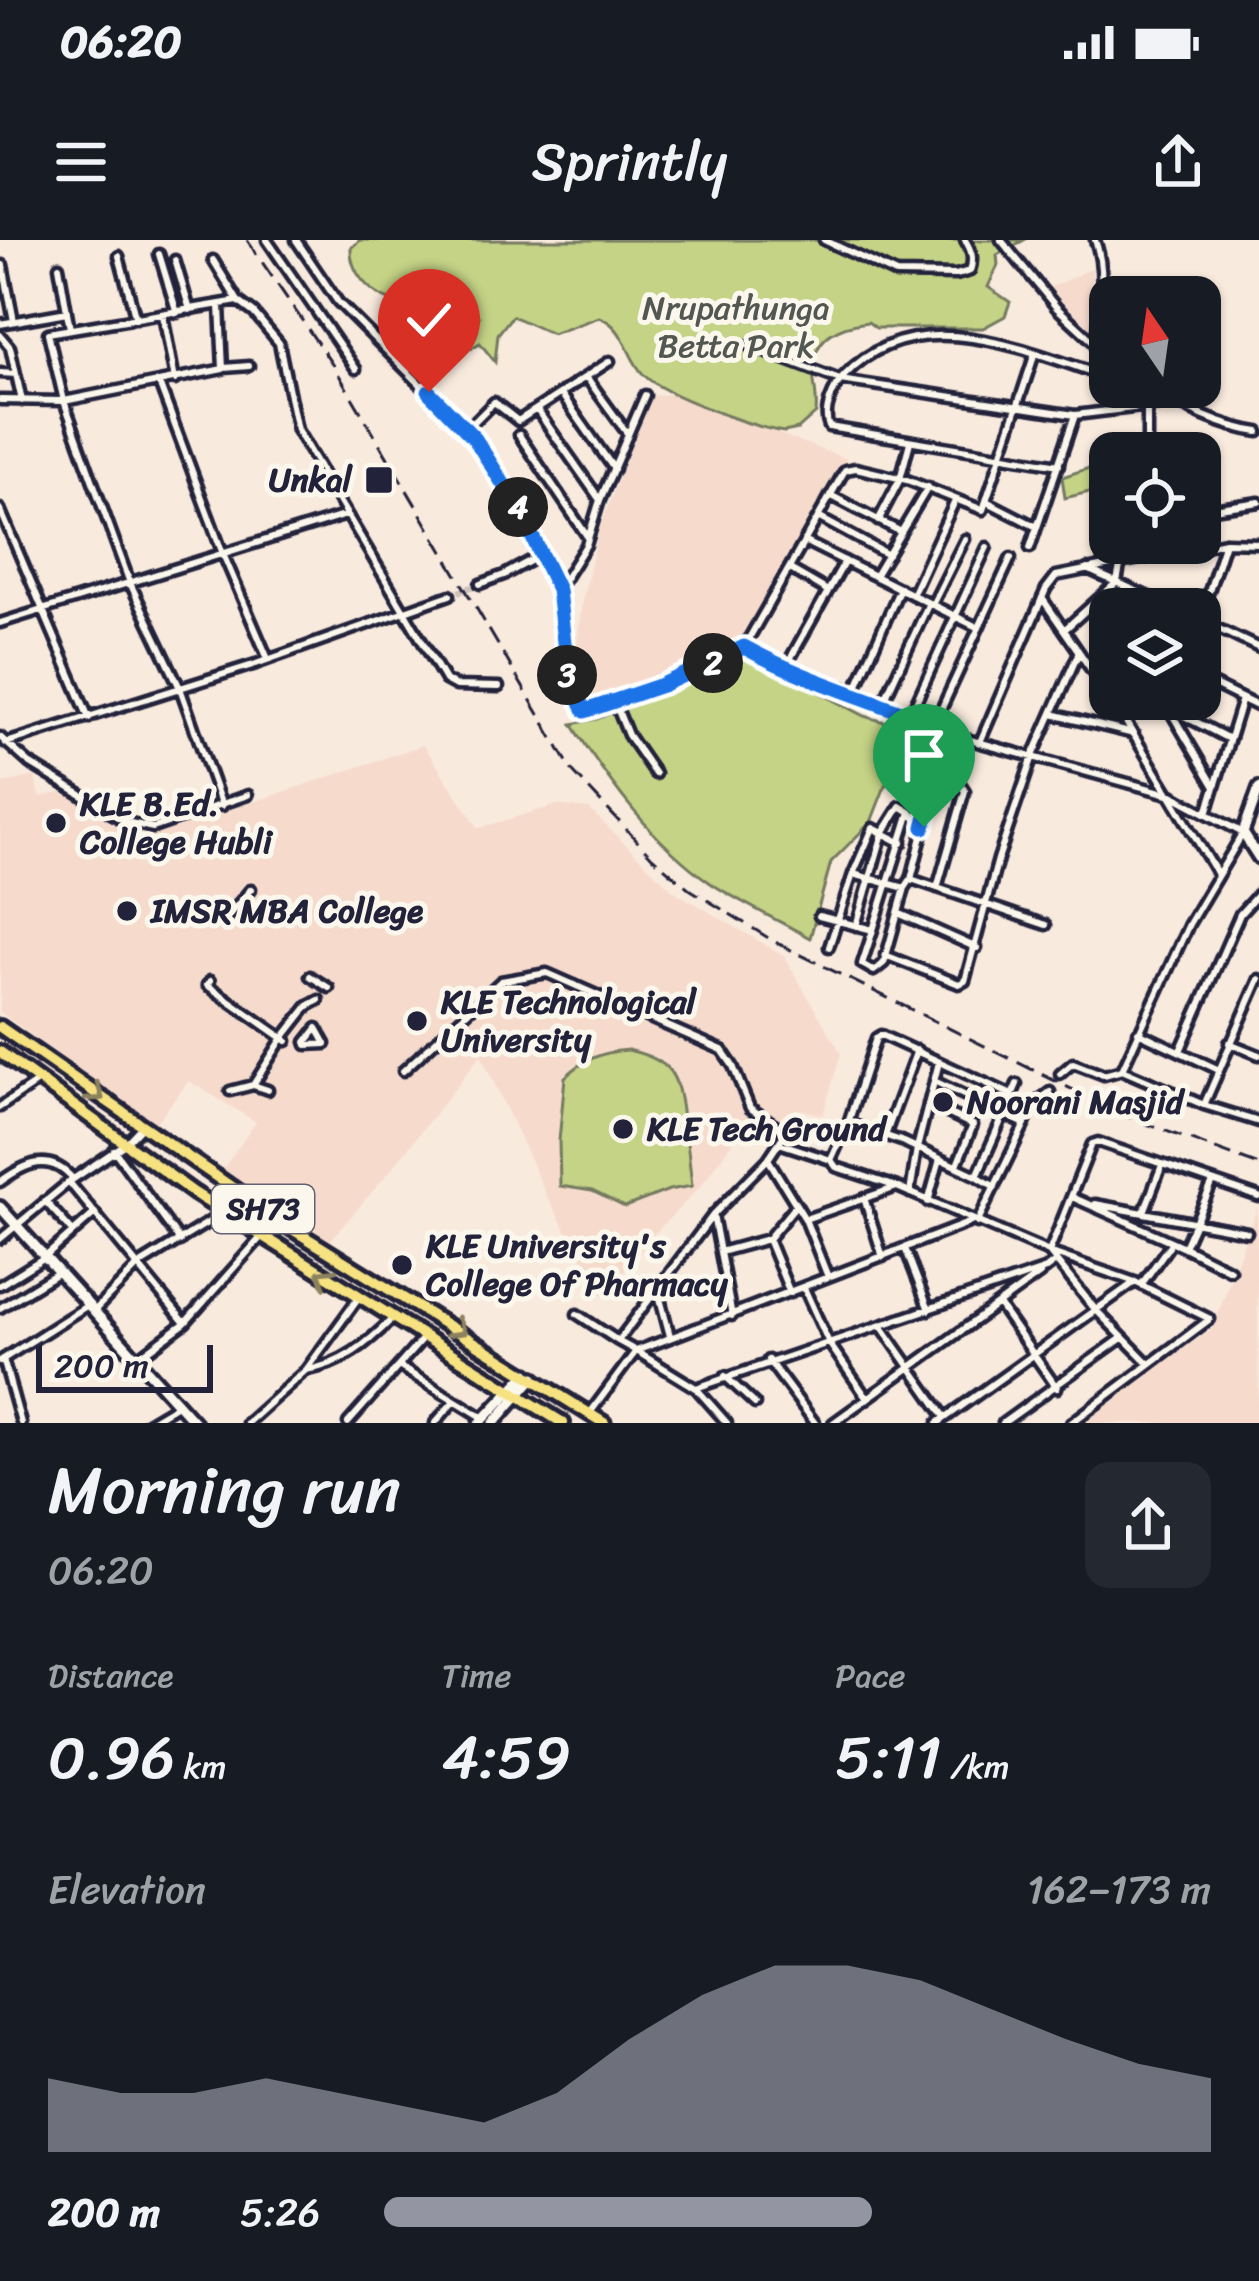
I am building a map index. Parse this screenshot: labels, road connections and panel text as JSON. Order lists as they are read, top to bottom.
{
  "streets": {
    "main road": ["SH73"]
  },
  "parks": ["Nrupathunga Betta Park"],
  "places": {
    "transit": ["Unkal"],
    "other": [
      "KLE B.Ed. College Hubli",
      "IMSR MBA College",
      "KLE Technological University",
      "Noorani Masjid",
      "KLE Tech Ground",
      "KLE University's College Of Pharmacy"
    ]
  },
  "scale_bar": "200 m",
  "north": "top",
  "page": {
    "status": "06:20",
    "header": "Sprintly",
    "pins": ["4", "2", "3"],
    "scale": "200 m",
    "heading": ["Morning run", "06:20"],
    "stats": [
      ["Distance", "0.96 km"],
      ["Time", "4:59"],
      ["Pace", "5:11 /km"]
    ],
    "chart": ["Elevation", "162–173 m"],
    "list": [
      {
        "name": "200 m",
        "note": "5:26"
      }
    ]
  }
}
